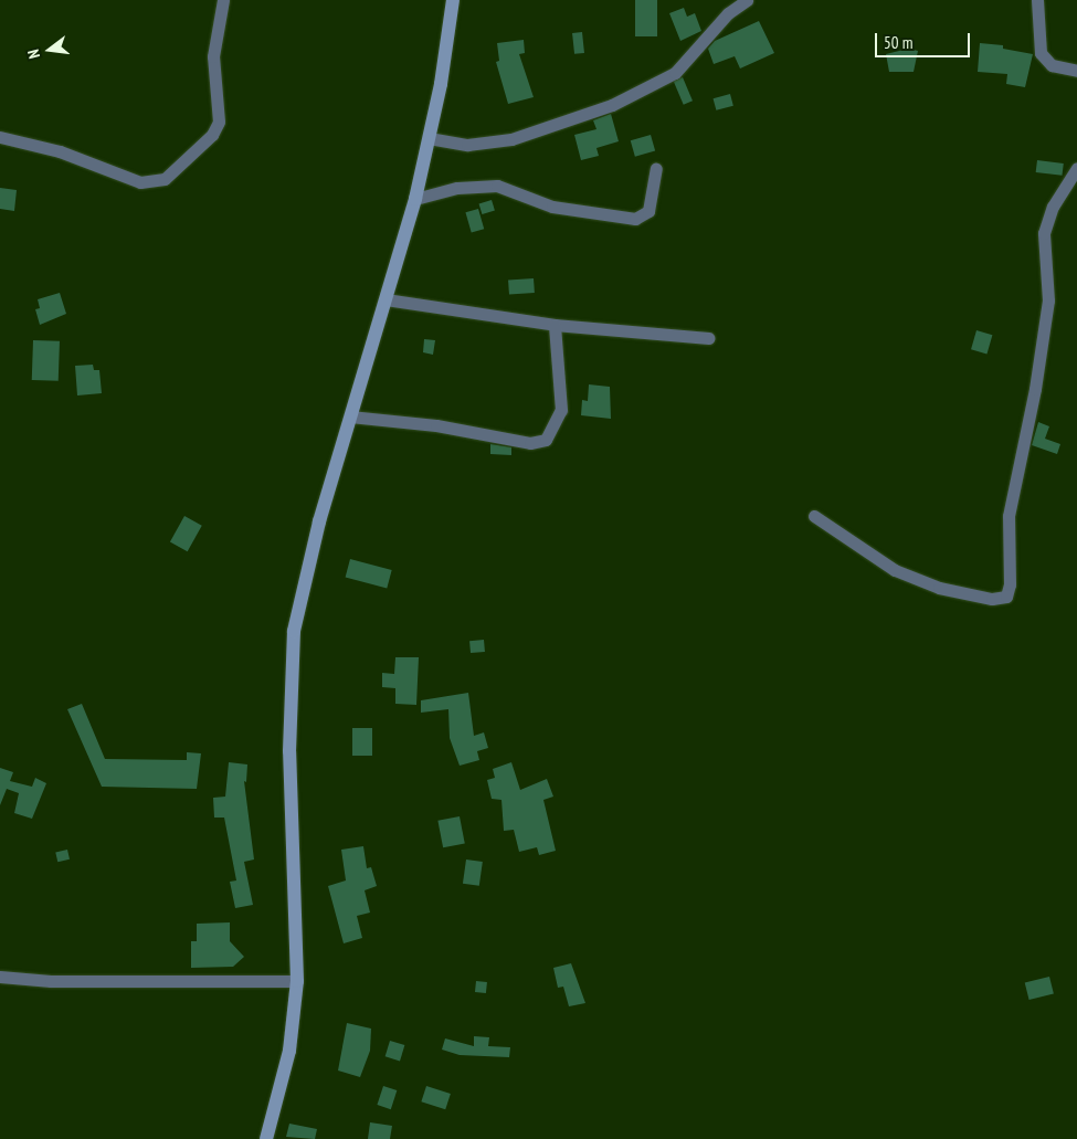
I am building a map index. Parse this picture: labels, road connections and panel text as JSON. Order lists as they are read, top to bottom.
{
  "scale_bar": "50 m",
  "north": "left"
}
